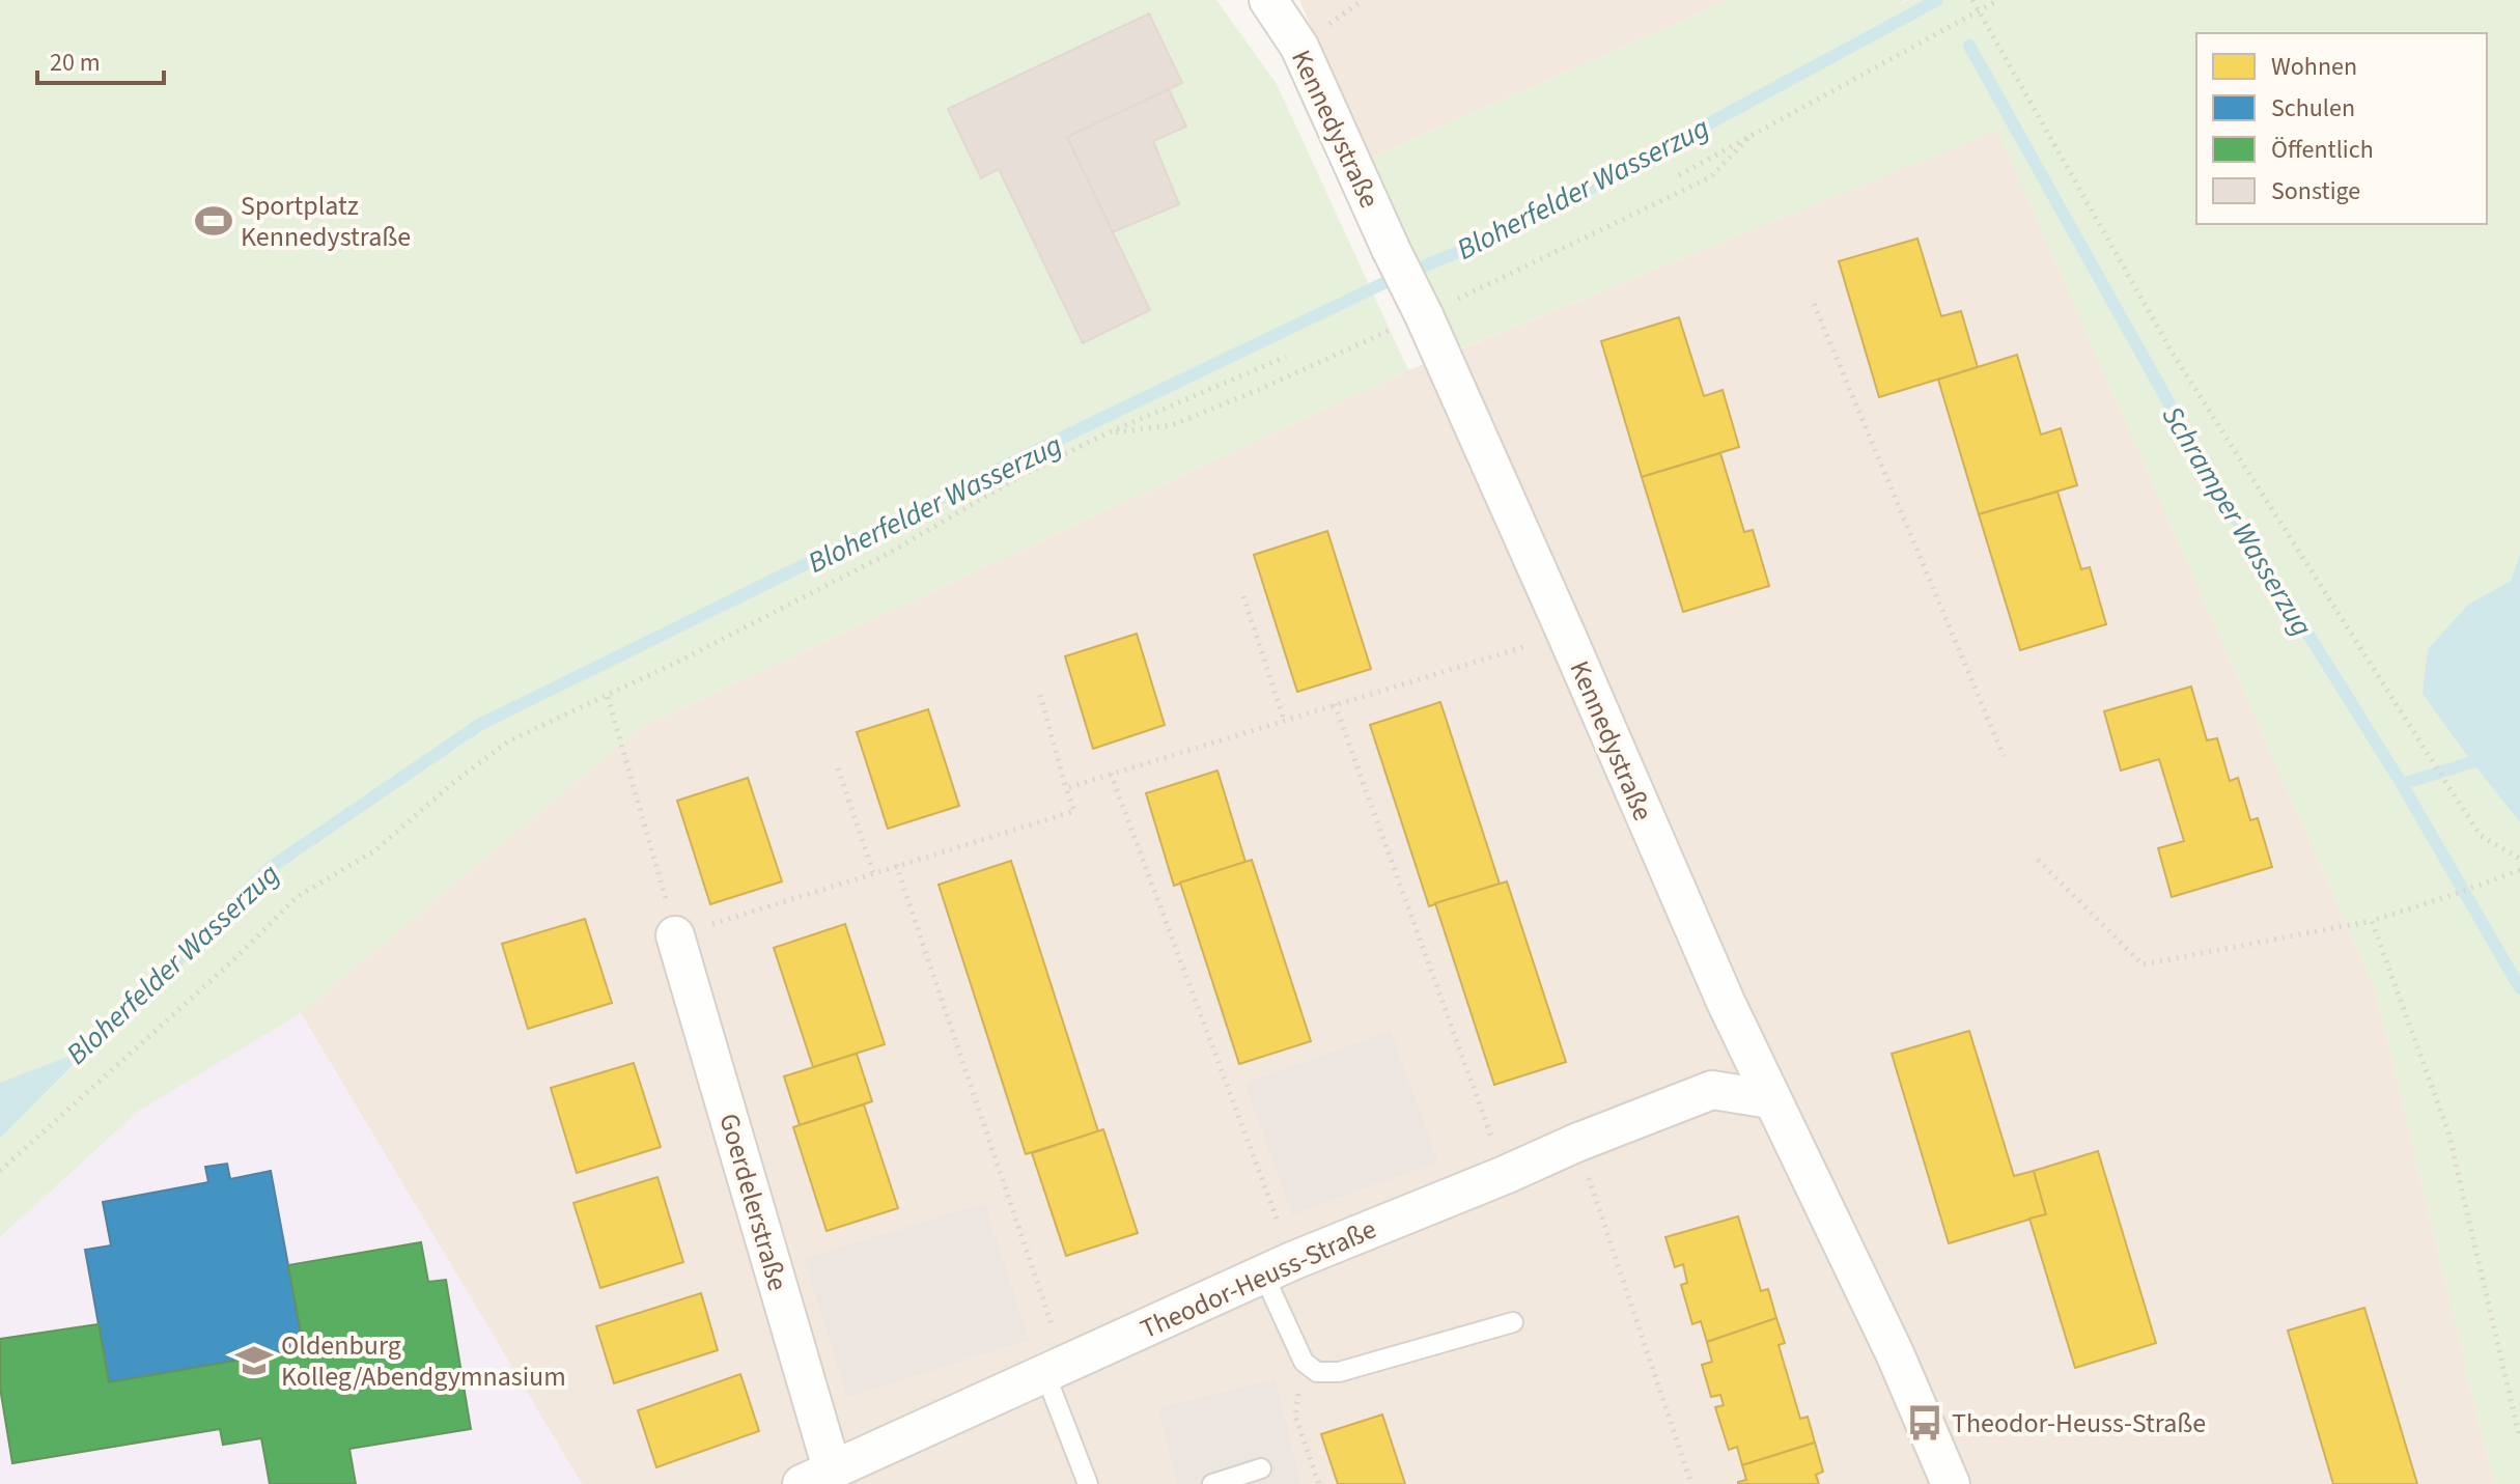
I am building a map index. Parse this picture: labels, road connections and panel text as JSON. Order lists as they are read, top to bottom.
{
  "streets": {
    "street": ["Kennedystraße", "Goerdelerstraße", "Theodor-Heuss-Straße"]
  },
  "crossings": [
    ["Kennedystraße", "Theodor-Heuss-Straße"],
    ["Goerdelerstraße", "Theodor-Heuss-Straße"]
  ],
  "water": ["Bloherfelder Wasserzug", "Schramper Wasserzug"],
  "places": {
    "sports": ["Sportplatz Kennedystraße"],
    "school or university": ["Oldenburg Kolleg/Abendgymnasium"],
    "bus stop": ["Theodor-Heuss-Straße"]
  },
  "legend": [
    "Wohnen",
    "Schulen",
    "Öffentlich",
    "Sonstige"
  ],
  "scale_bar": "20 m"
}
